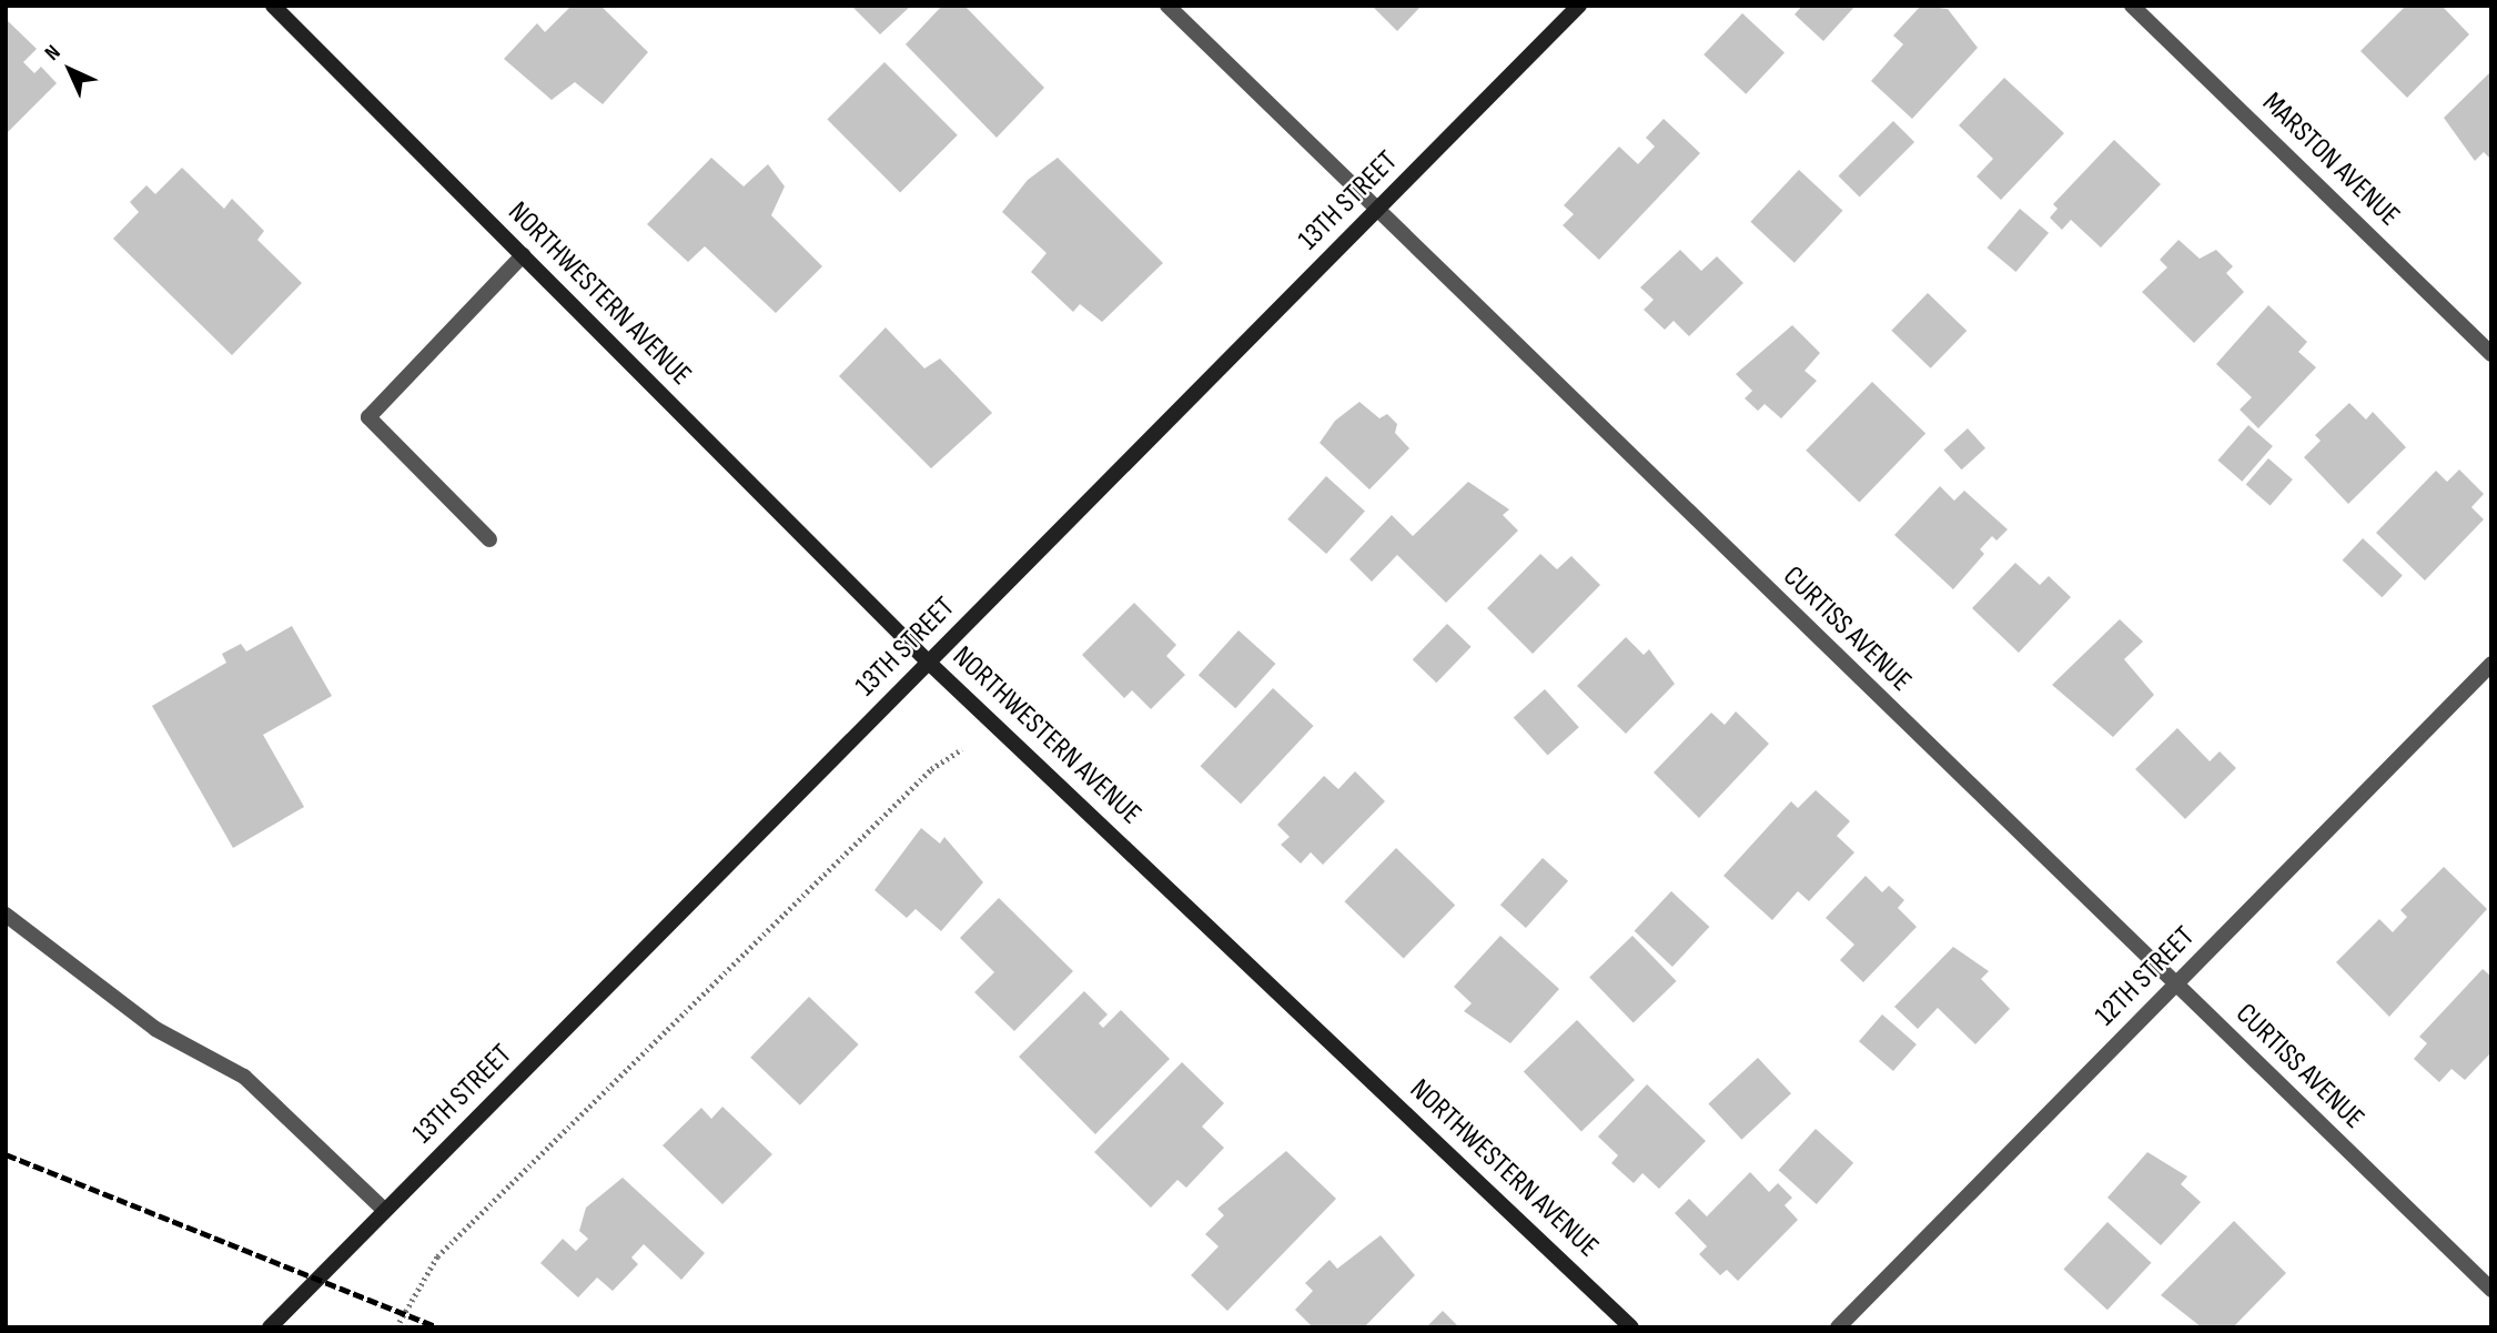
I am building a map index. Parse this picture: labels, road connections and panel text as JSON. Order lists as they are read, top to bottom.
{
  "streets": {
    "street": [
      "MARSTON AVENUE",
      "13TH STREET",
      "NORTHWESTERN AVENUE",
      "CURTISS AVENUE",
      "12TH STREET"
    ]
  },
  "crossings": [
    ["13TH STREET", "NORTHWESTERN AVENUE"],
    ["13TH STREET", "CURTISS AVENUE"],
    ["CURTISS AVENUE", "12TH STREET"]
  ],
  "north": "top left"
}
